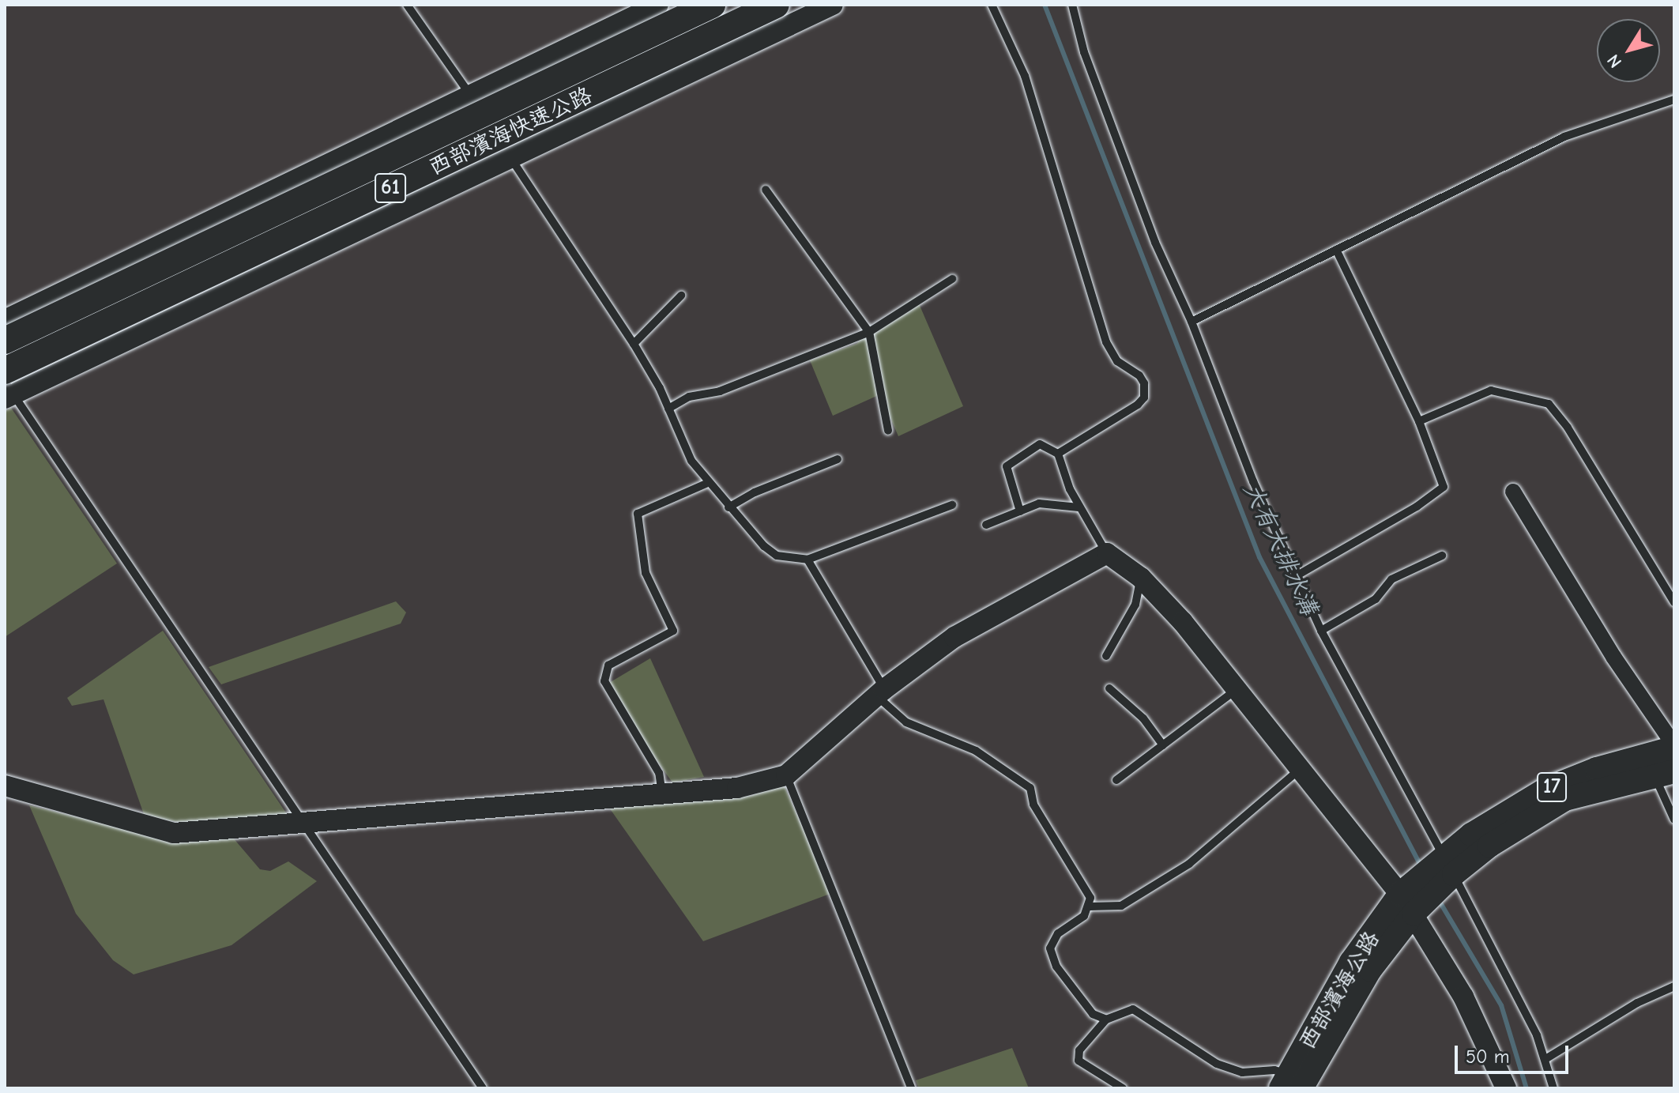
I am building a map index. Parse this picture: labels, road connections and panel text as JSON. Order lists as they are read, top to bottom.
{
  "streets": {
    "highway": ["西部濱海快速公路", "61"],
    "main road": ["17", "西部濱海公路"]
  },
  "crossings": [
    ["17", "西部濱海公路"]
  ],
  "water": ["大有大排水溝"],
  "scale_bar": "50 m",
  "north": "bottom left"
}
